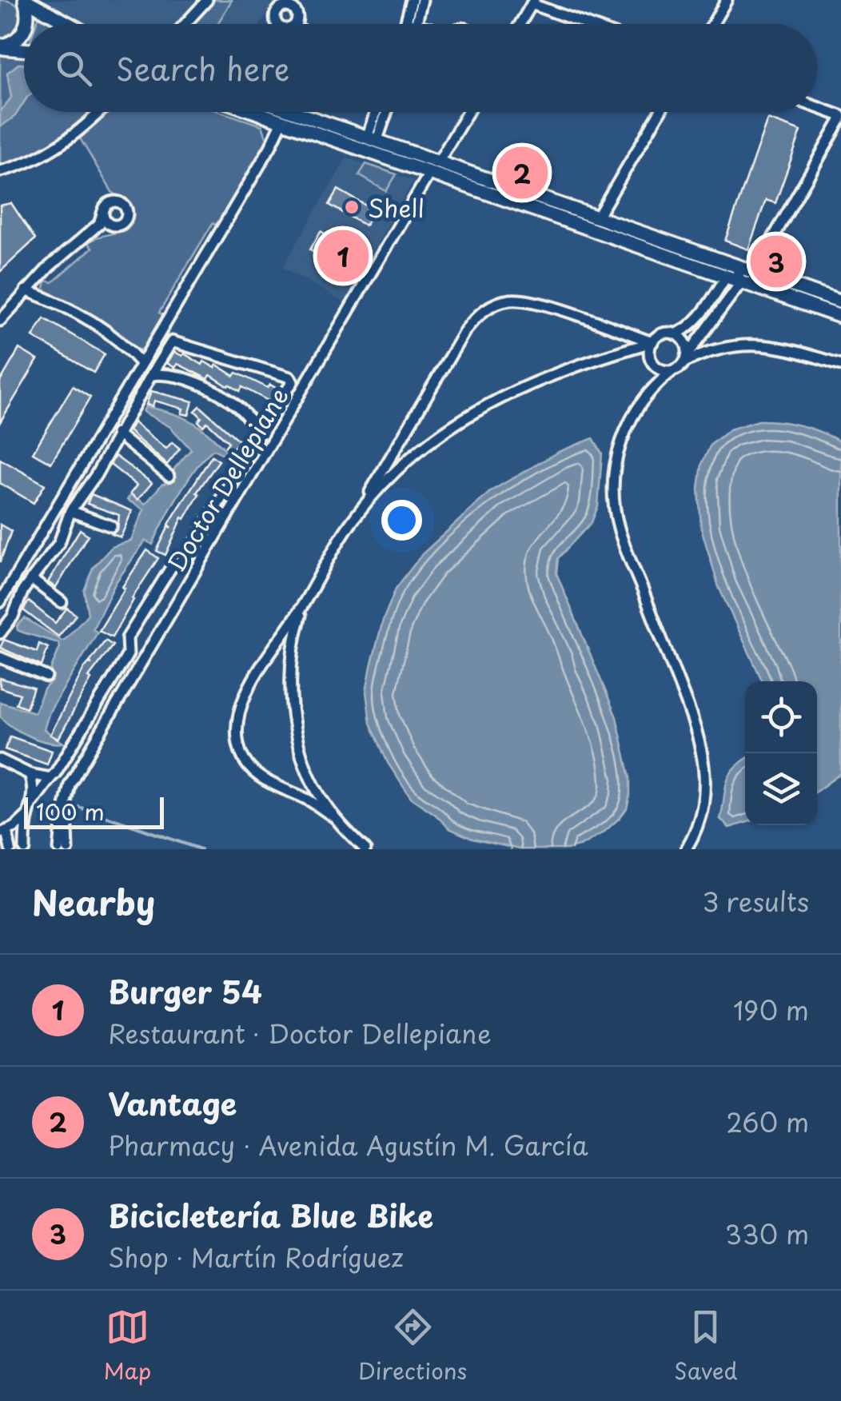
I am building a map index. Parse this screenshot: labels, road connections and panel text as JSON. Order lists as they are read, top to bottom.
{
  "streets": {
    "street": ["Doctor Dellepiane"]
  },
  "places": ["Shell"],
  "scale_bar": "100 m",
  "page": {
    "search": "Search here",
    "pins": ["2", "1", "3"],
    "scale": "100 m",
    "heading": ["Nearby", "3 results"],
    "list": [
      {
        "mark": "1",
        "name": "Burger 54",
        "note": "Restaurant · Doctor Dellepiane",
        "value": "190 m"
      },
      {
        "mark": "2",
        "name": "Vantage",
        "note": "Pharmacy · Avenida Agustín M. García",
        "value": "260 m"
      },
      {
        "mark": "3",
        "name": "Bicicletería Blue Bike",
        "note": "Shop · Martín Rodríguez",
        "value": "330 m"
      }
    ],
    "nav": ["Map", "Directions", "Saved"]
  }
}
